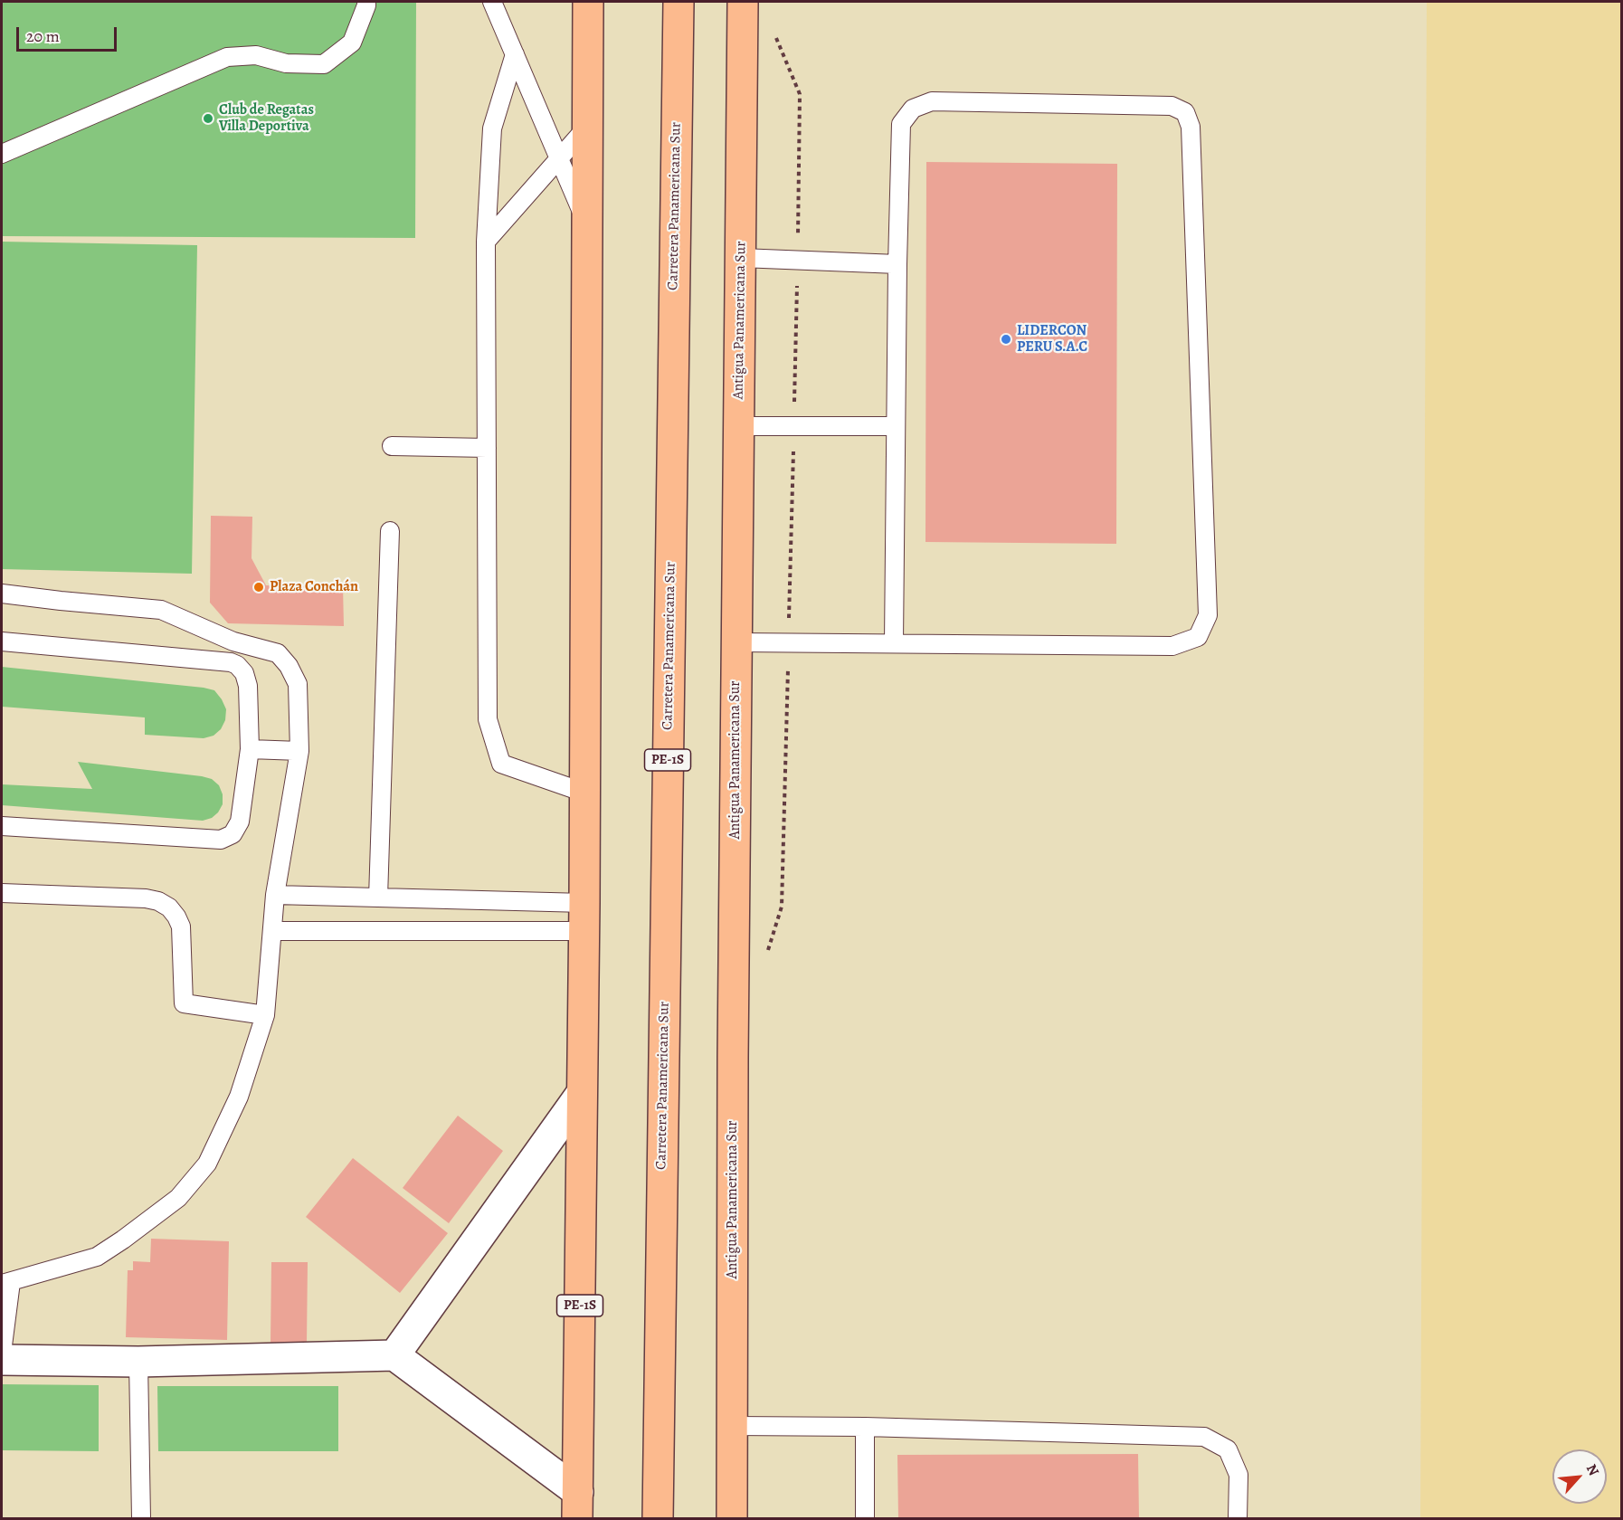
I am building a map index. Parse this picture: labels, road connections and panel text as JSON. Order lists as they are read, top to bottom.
{
  "streets": {
    "main road": ["Carretera Panamericana Sur", "Antigua Panamericana Sur", "PE-1S"]
  },
  "places": ["Club de Regatas Villa Deportiva", "LIDERCON PERU S.A.C", "Plaza Conchán"],
  "scale_bar": "20 m",
  "north": "top right"
}
